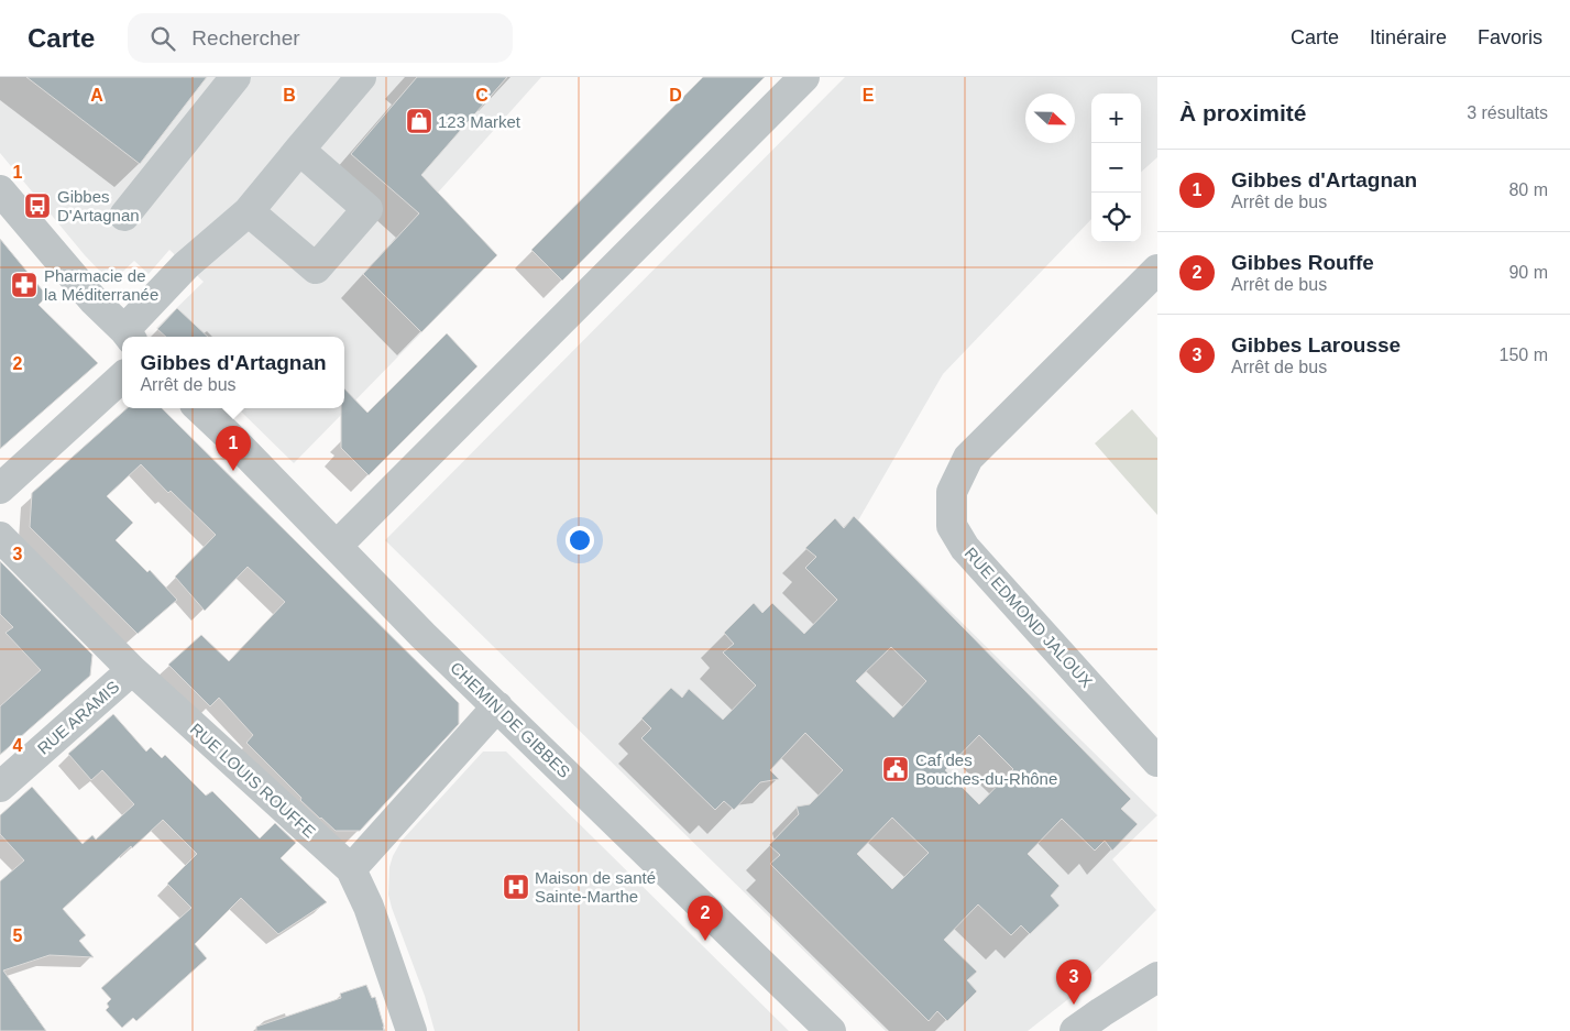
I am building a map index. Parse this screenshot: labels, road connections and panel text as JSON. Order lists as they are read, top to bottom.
{
  "streets": {
    "street": [
      "RUE EDMOND JALOUX",
      "RUE ARAMIS",
      "CHEMIN DE GIBBES",
      "RUE LOUIS ROUFFE"
    ]
  },
  "crossings": [
    ["RUE ARAMIS", "RUE LOUIS ROUFFE"]
  ],
  "places": {
    "shop": ["123 Market"],
    "bus stop": ["Gibbes D'Artagnan"],
    "pharmacy": ["Pharmacie de la Méditerranée"],
    "public building": ["Caf des Bouches-du-Rhône"],
    "hospital": ["Maison de santé Sainte-Marthe"]
  },
  "north": "right",
  "page": {
    "header": "Carte",
    "search": "Rechercher",
    "nav": ["Carte", "Itinéraire", "Favoris"],
    "heading": ["À proximité", "3 résultats"],
    "map_buttons": ["+", "−"],
    "list": [
      {
        "mark": "1",
        "name": "Gibbes d'Artagnan",
        "note": "Arrêt de bus",
        "value": "80 m"
      },
      {
        "mark": "2",
        "name": "Gibbes Rouffe",
        "note": "Arrêt de bus",
        "value": "90 m"
      },
      {
        "mark": "3",
        "name": "Gibbes Larousse",
        "note": "Arrêt de bus",
        "value": "150 m"
      }
    ],
    "popup": ["Gibbes d'Artagnan", "Arrêt de bus"],
    "pins": ["1", "2", "3"]
  },
  "grid": {
    "columns": [
      "A",
      "B",
      "C",
      "D",
      "E"
    ],
    "rows": [
      "1",
      "2",
      "3",
      "4",
      "5"
    ]
  }
}
